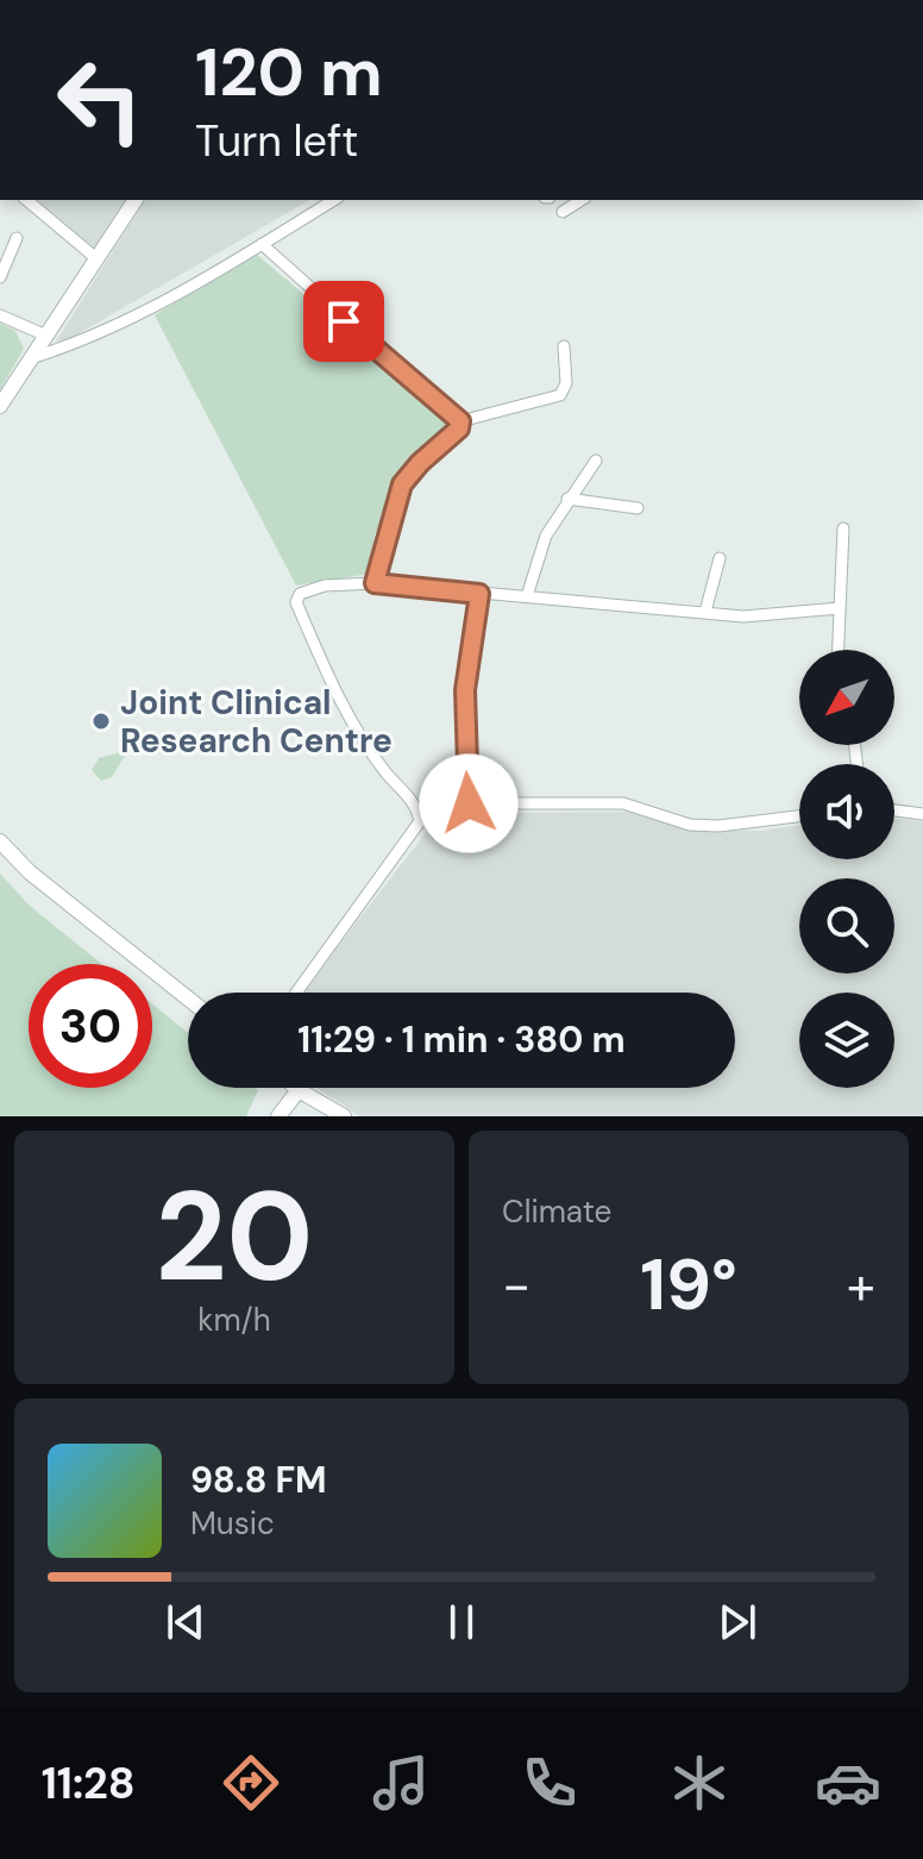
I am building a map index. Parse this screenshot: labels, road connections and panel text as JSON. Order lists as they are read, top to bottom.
{
  "places": ["Joint Clinical Research Centre"],
  "north": "bottom left",
  "page": {
    "turn": ["120 m", "Turn left"],
    "limit": "30",
    "trip": "11:29 · 1 min · 380 m",
    "tile": [
      ["20", "km/h"],
      "Climate"
    ],
    "heat": ["−", "19°", "+"],
    "song": ["98.8 FM", "Music"],
    "tabs": "11:28"
  }
}
